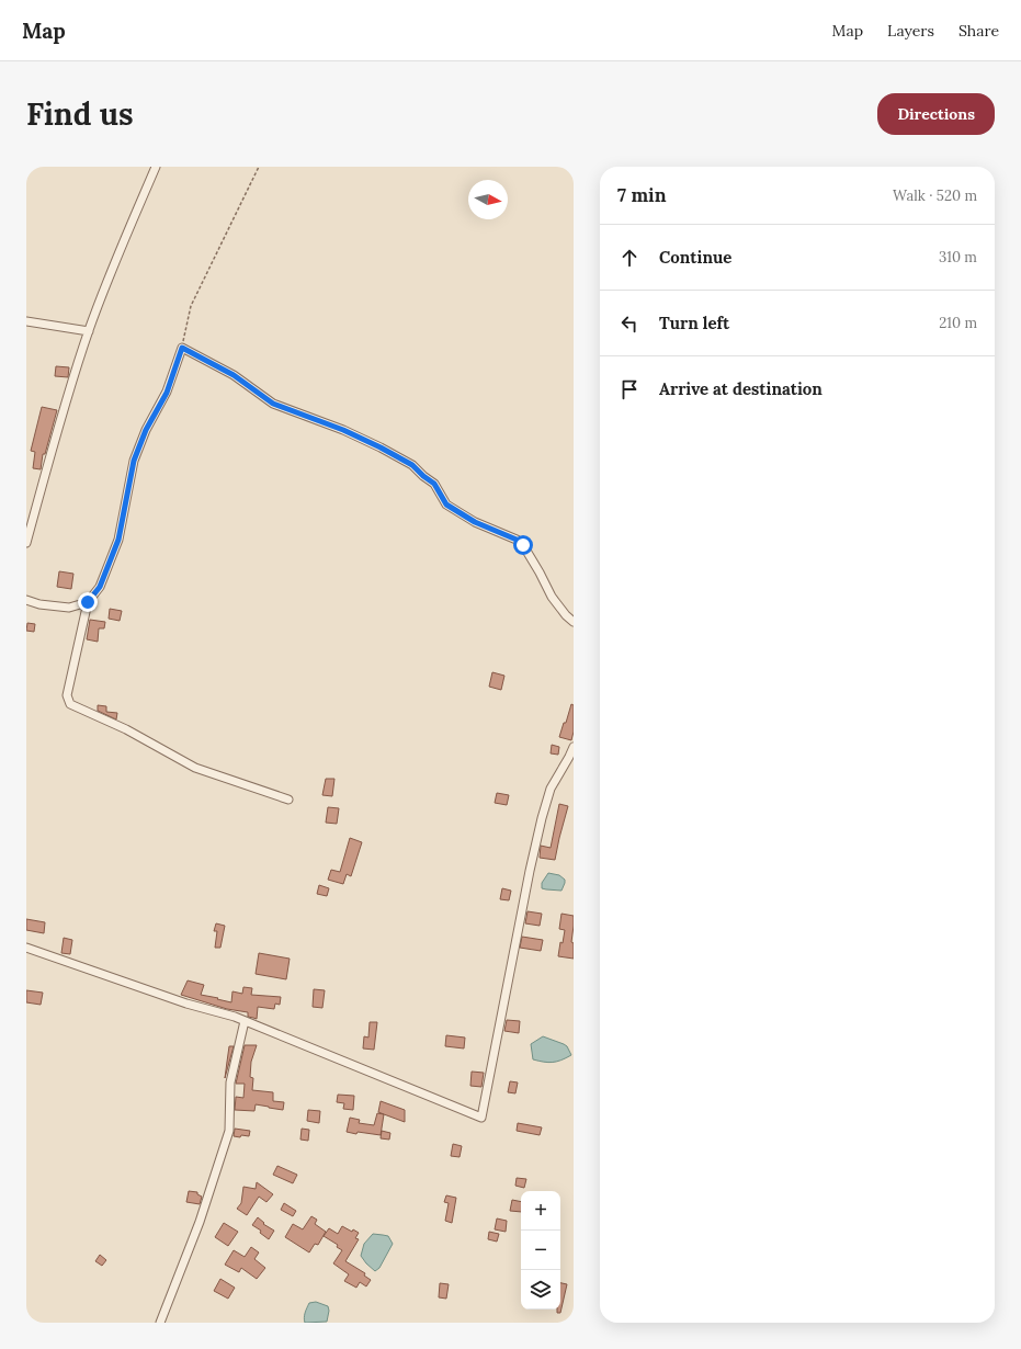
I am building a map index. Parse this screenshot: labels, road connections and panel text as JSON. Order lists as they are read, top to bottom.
{
  "north": "right",
  "page": {
    "header": "Map",
    "nav": ["Map", "Layers", "Share"],
    "buttons": "Directions",
    "title": "Find us",
    "heading": ["7 min", "Walk · 520 m"],
    "list": [
      ["Continue", "310 m"],
      ["Turn left", "210 m"],
      "Arrive at destination"
    ],
    "map_buttons": ["+", "−"]
  }
}
